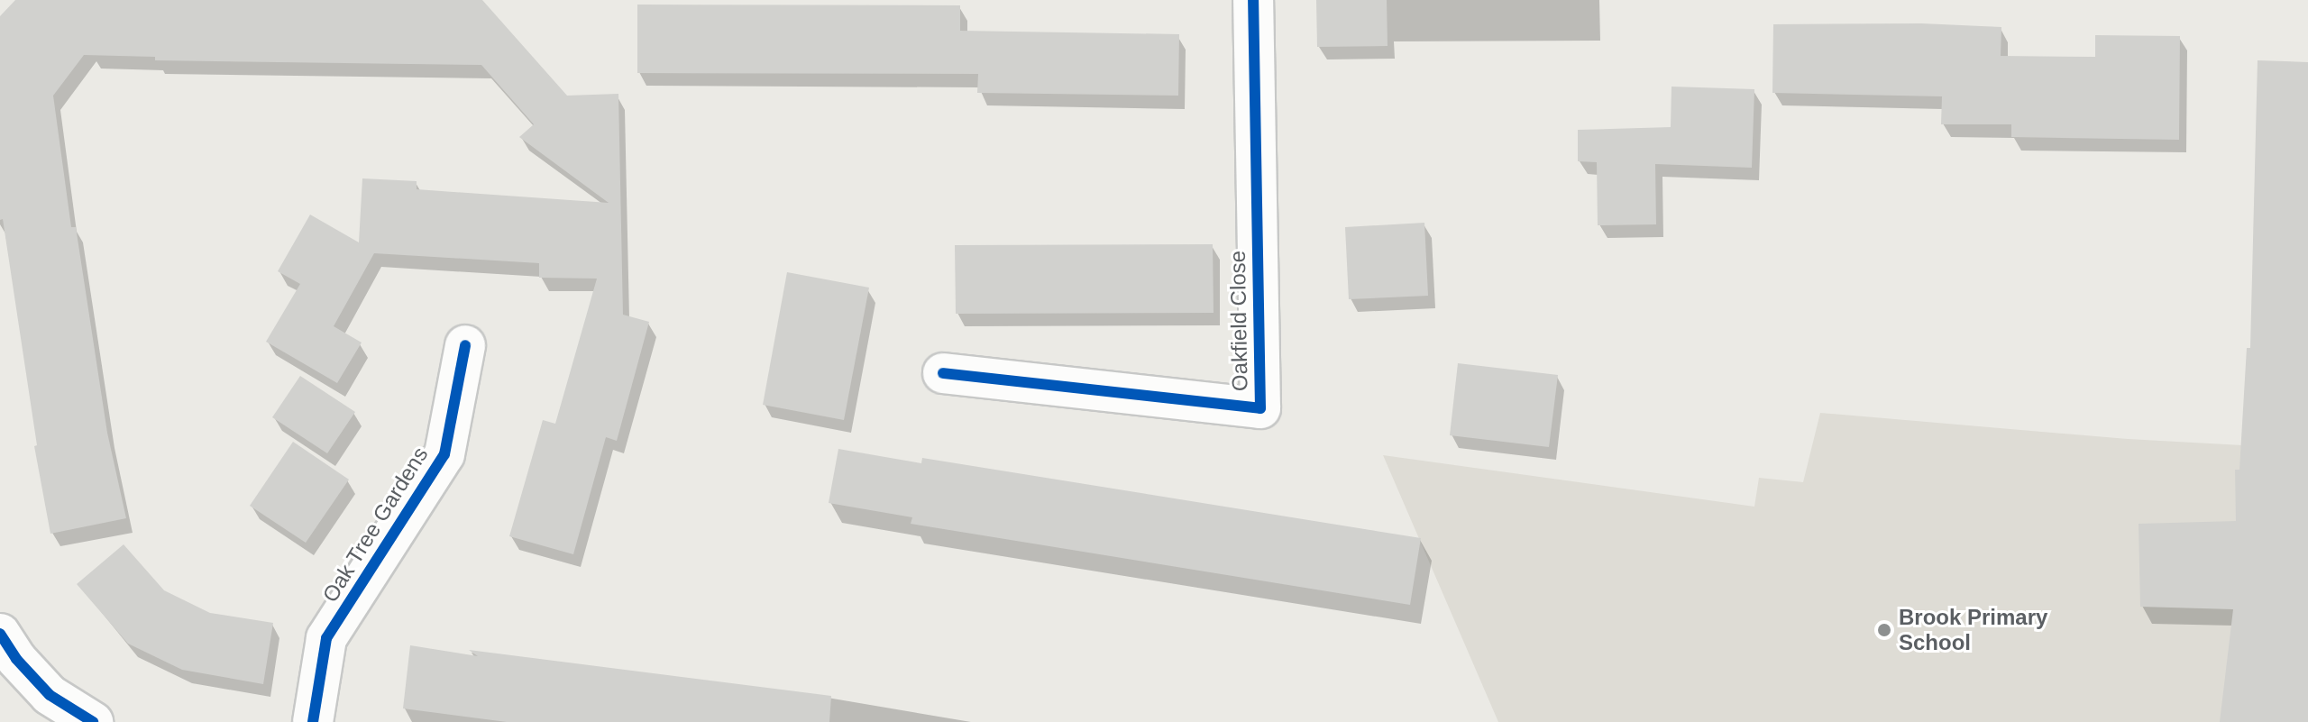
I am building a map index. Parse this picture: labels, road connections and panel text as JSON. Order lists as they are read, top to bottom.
{
  "streets": {
    "street": ["Oakfield Close", "Oak Tree Gardens"]
  },
  "places": ["Brook Primary School"]
}
